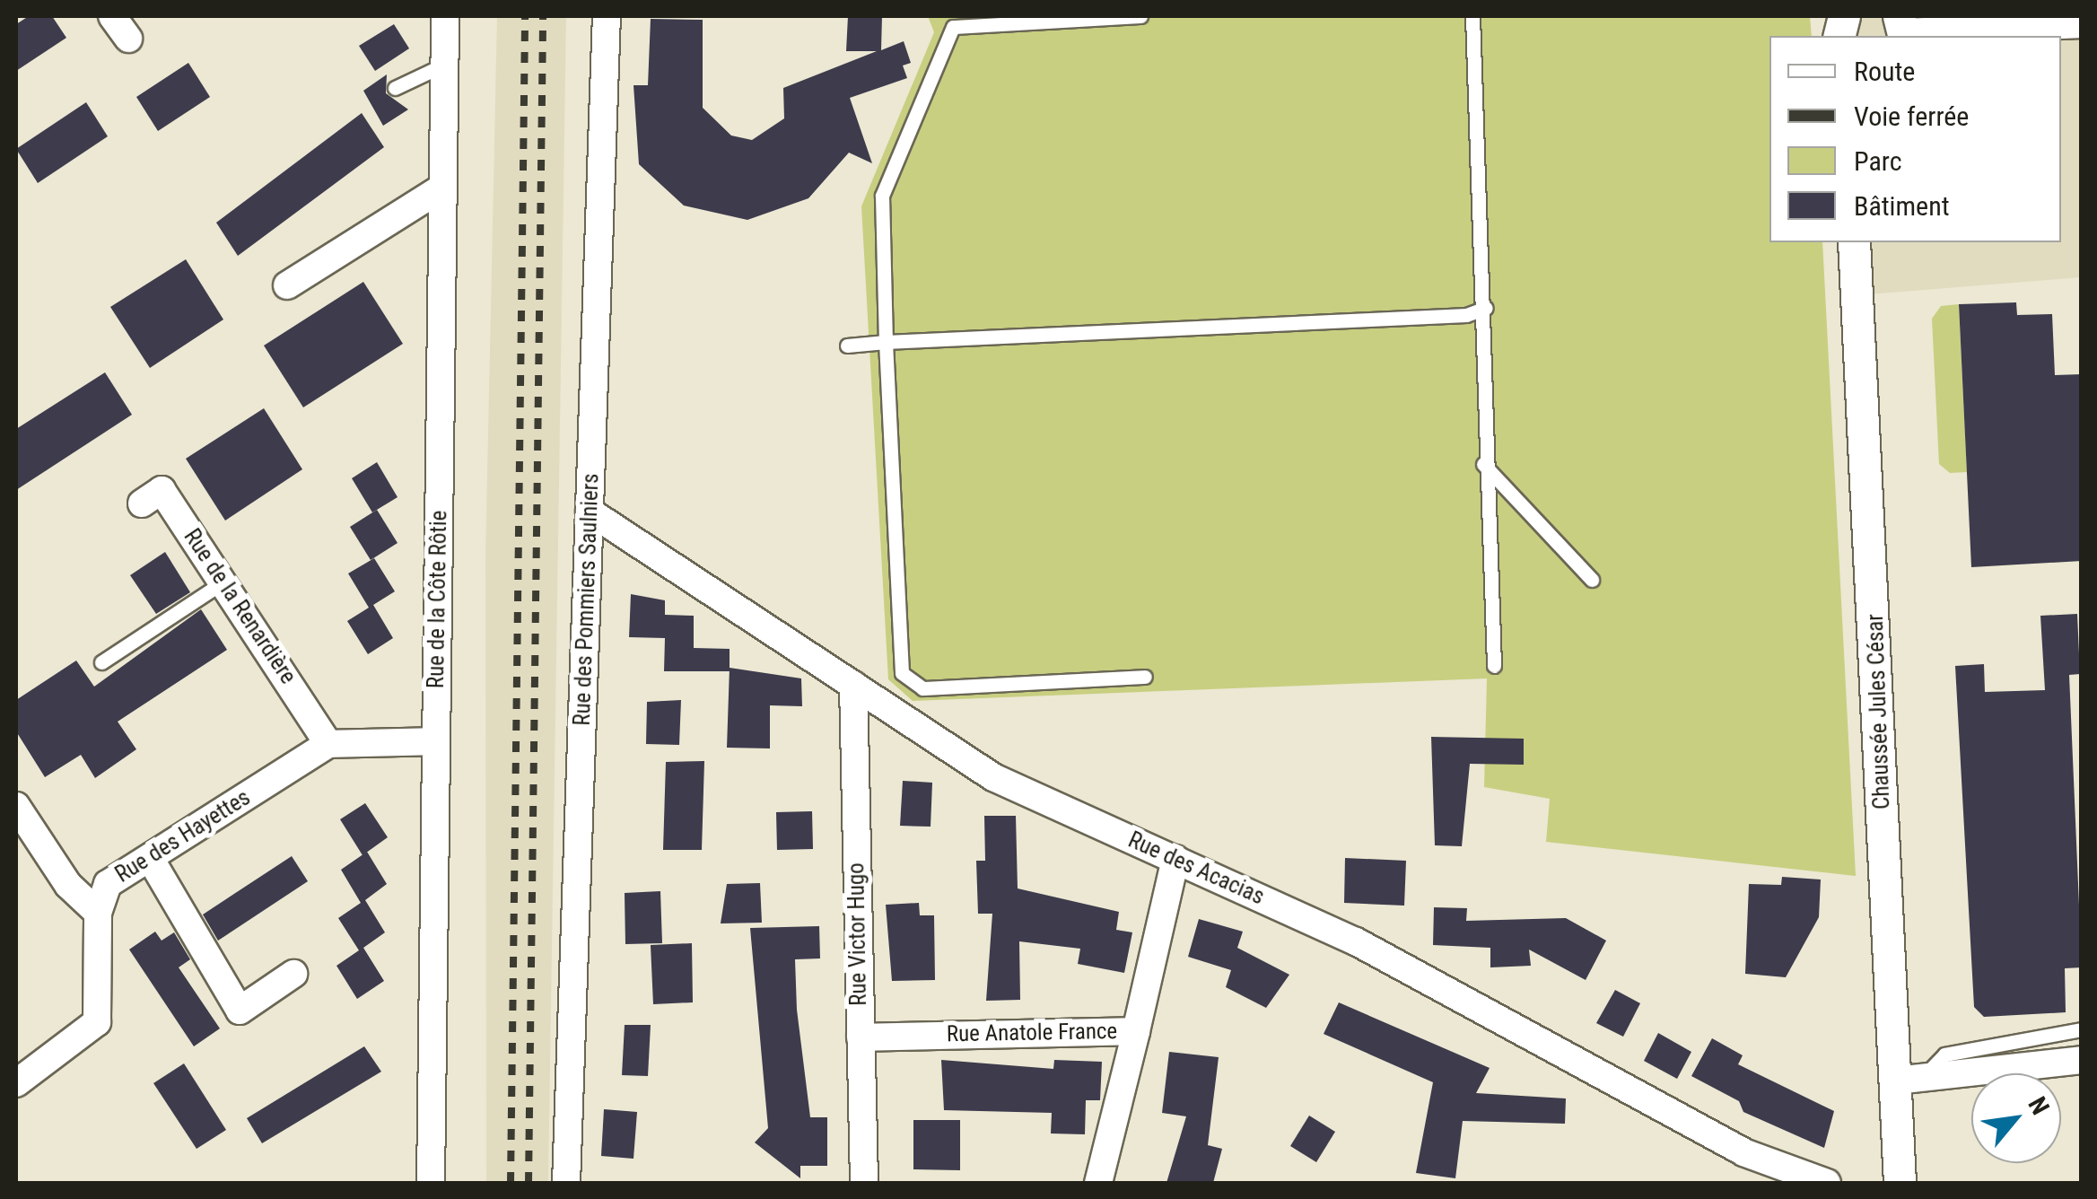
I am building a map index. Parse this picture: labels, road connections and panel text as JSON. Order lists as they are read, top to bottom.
{
  "streets": {
    "street": [
      "Rue de la Côte Rôtie",
      "Rue des Pommiers Saulniers",
      "Rue de la Renardière",
      "Chaussée Jules César",
      "Rue des Hayettes",
      "Rue des Acacias",
      "Rue Victor Hugo",
      "Rue Anatole France"
    ]
  },
  "crossings": [
    ["Rue des Pommiers Saulniers", "Rue des Acacias"],
    ["Rue de la Renardière", "Rue des Hayettes"],
    ["Rue des Acacias", "Rue Victor Hugo"],
    ["Rue des Acacias", "Rue Anatole France"],
    ["Rue Victor Hugo", "Rue Anatole France"]
  ],
  "legend": [
    "Route",
    "Voie ferrée",
    "Parc",
    "Bâtiment"
  ],
  "north": "top right"
}
